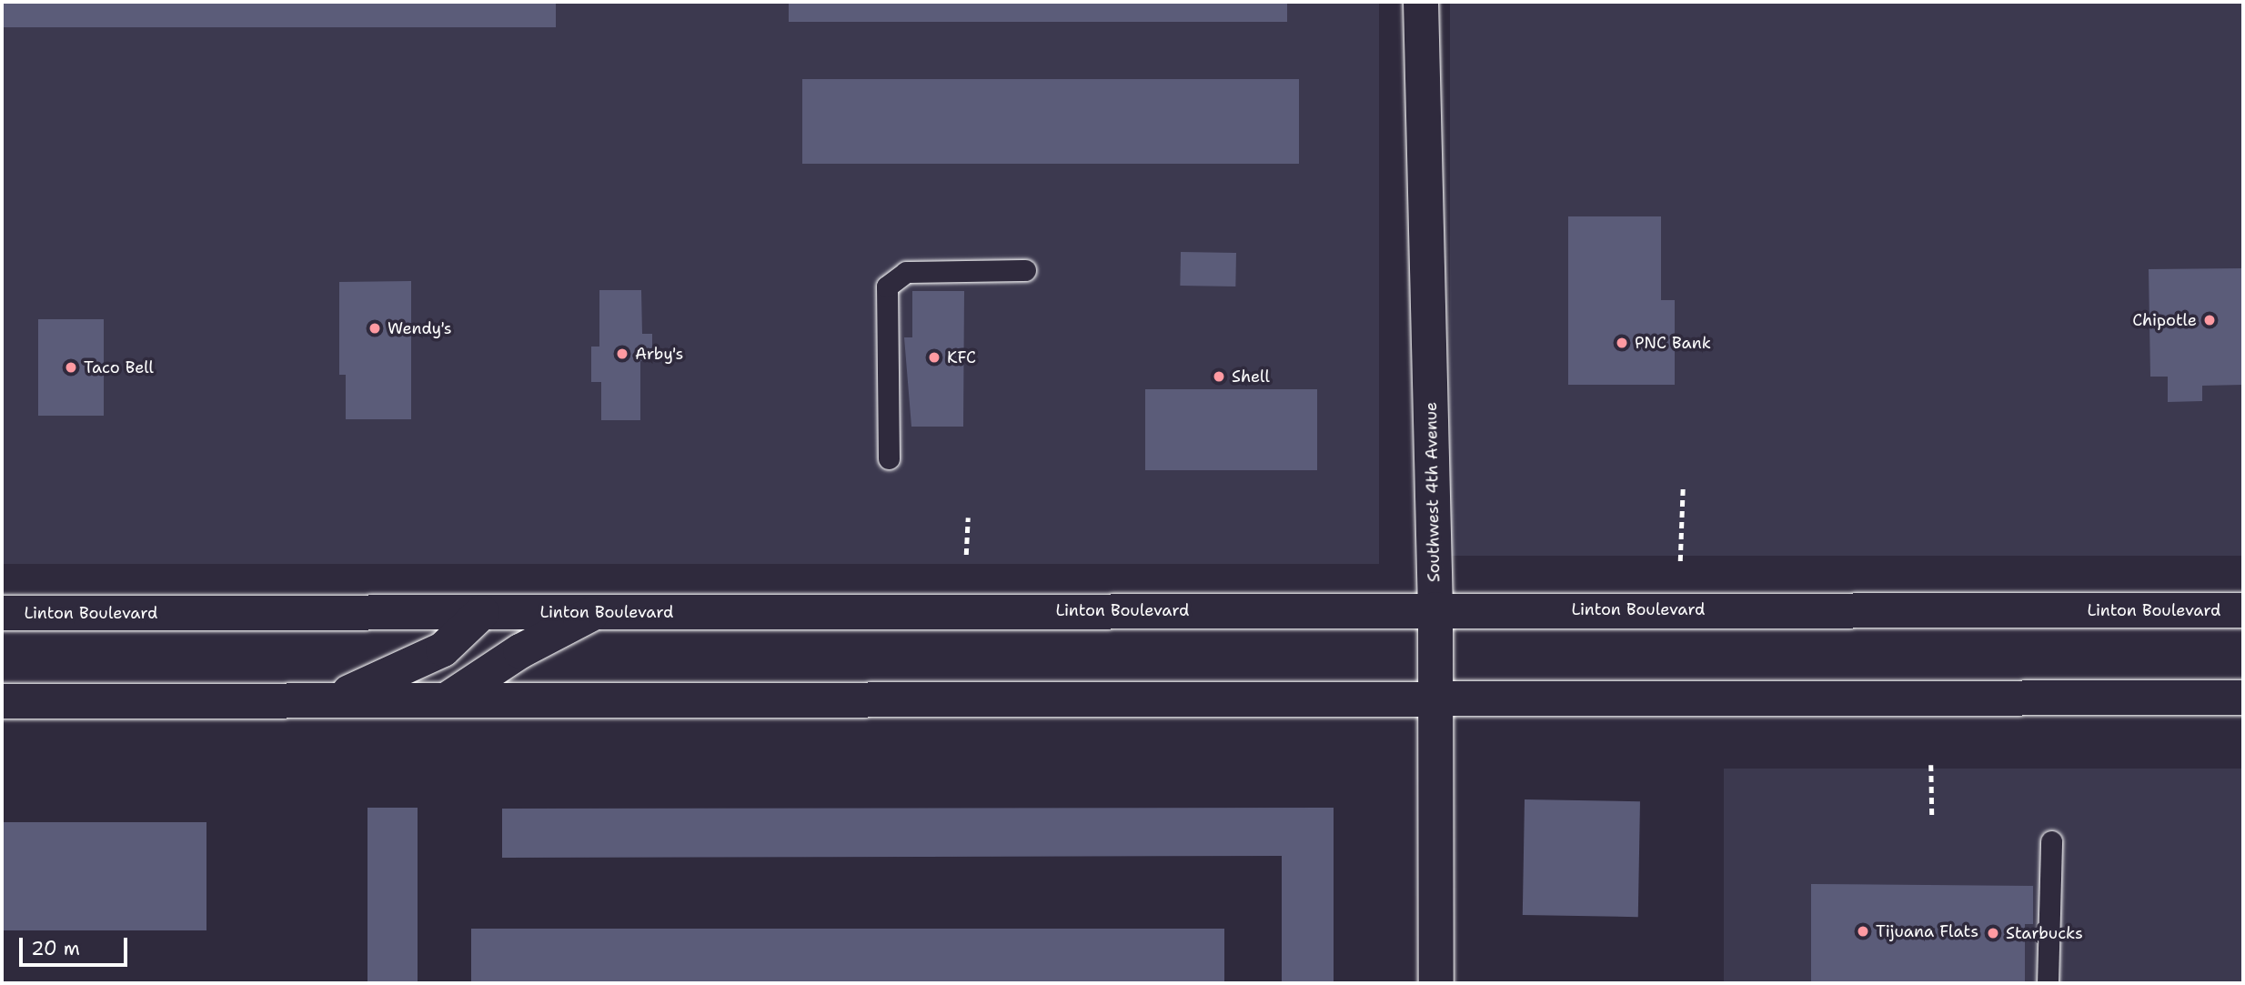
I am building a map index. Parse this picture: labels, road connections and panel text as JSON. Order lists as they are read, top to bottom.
{
  "streets": {
    "main road": ["Southwest 4th Avenue", "Linton Boulevard"]
  },
  "crossings": [
    ["Southwest 4th Avenue", "Linton Boulevard"]
  ],
  "places": [
    "Chipotle",
    "Wendy's",
    "PNC Bank",
    "Arby's",
    "KFC",
    "Taco Bell",
    "Shell",
    "Tijuana Flats",
    "Starbucks"
  ],
  "scale_bar": "20 m"
}
